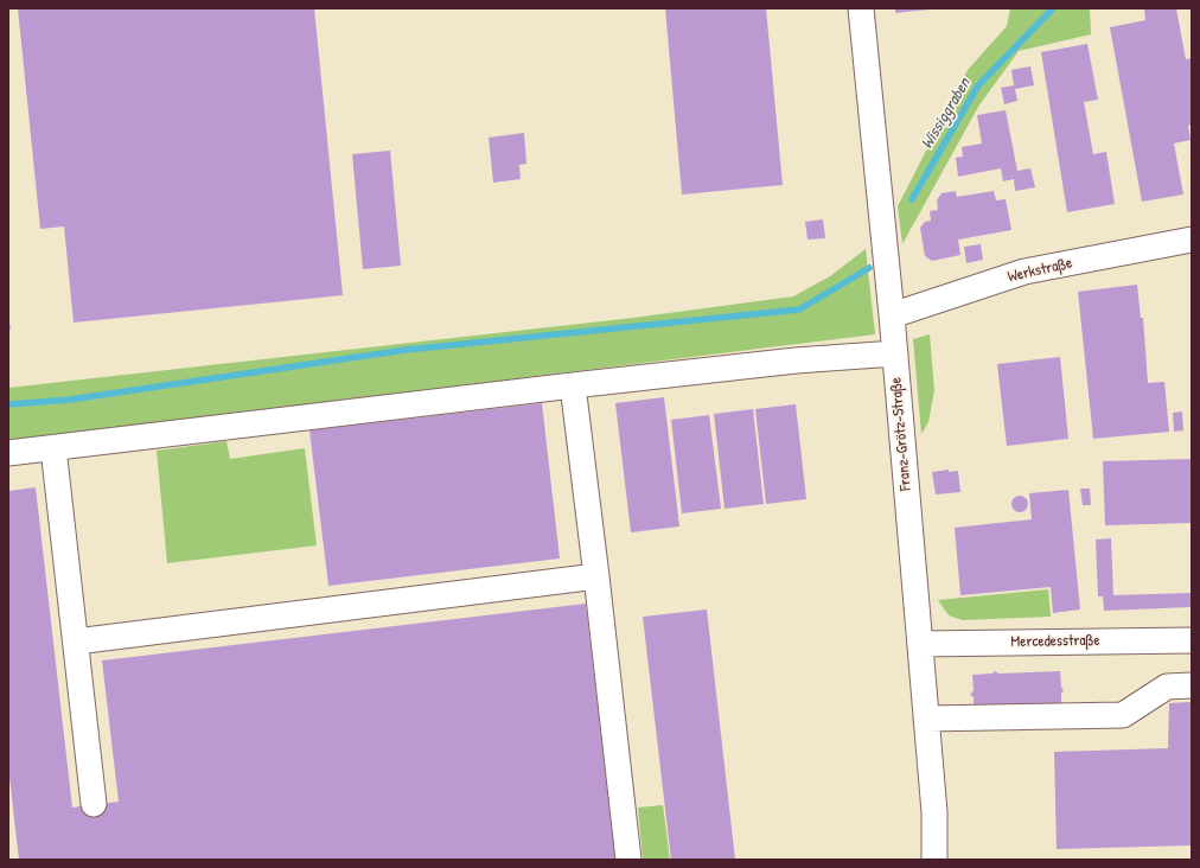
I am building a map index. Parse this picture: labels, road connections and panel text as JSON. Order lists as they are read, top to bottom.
{
  "streets": {
    "street": ["Werkstraße", "Franz-Grötz-Straße", "Mercedesstraße"]
  },
  "crossings": [
    ["Werkstraße", "Franz-Grötz-Straße"],
    ["Franz-Grötz-Straße", "Mercedesstraße"]
  ],
  "water": ["Wissiggraben"]
}
